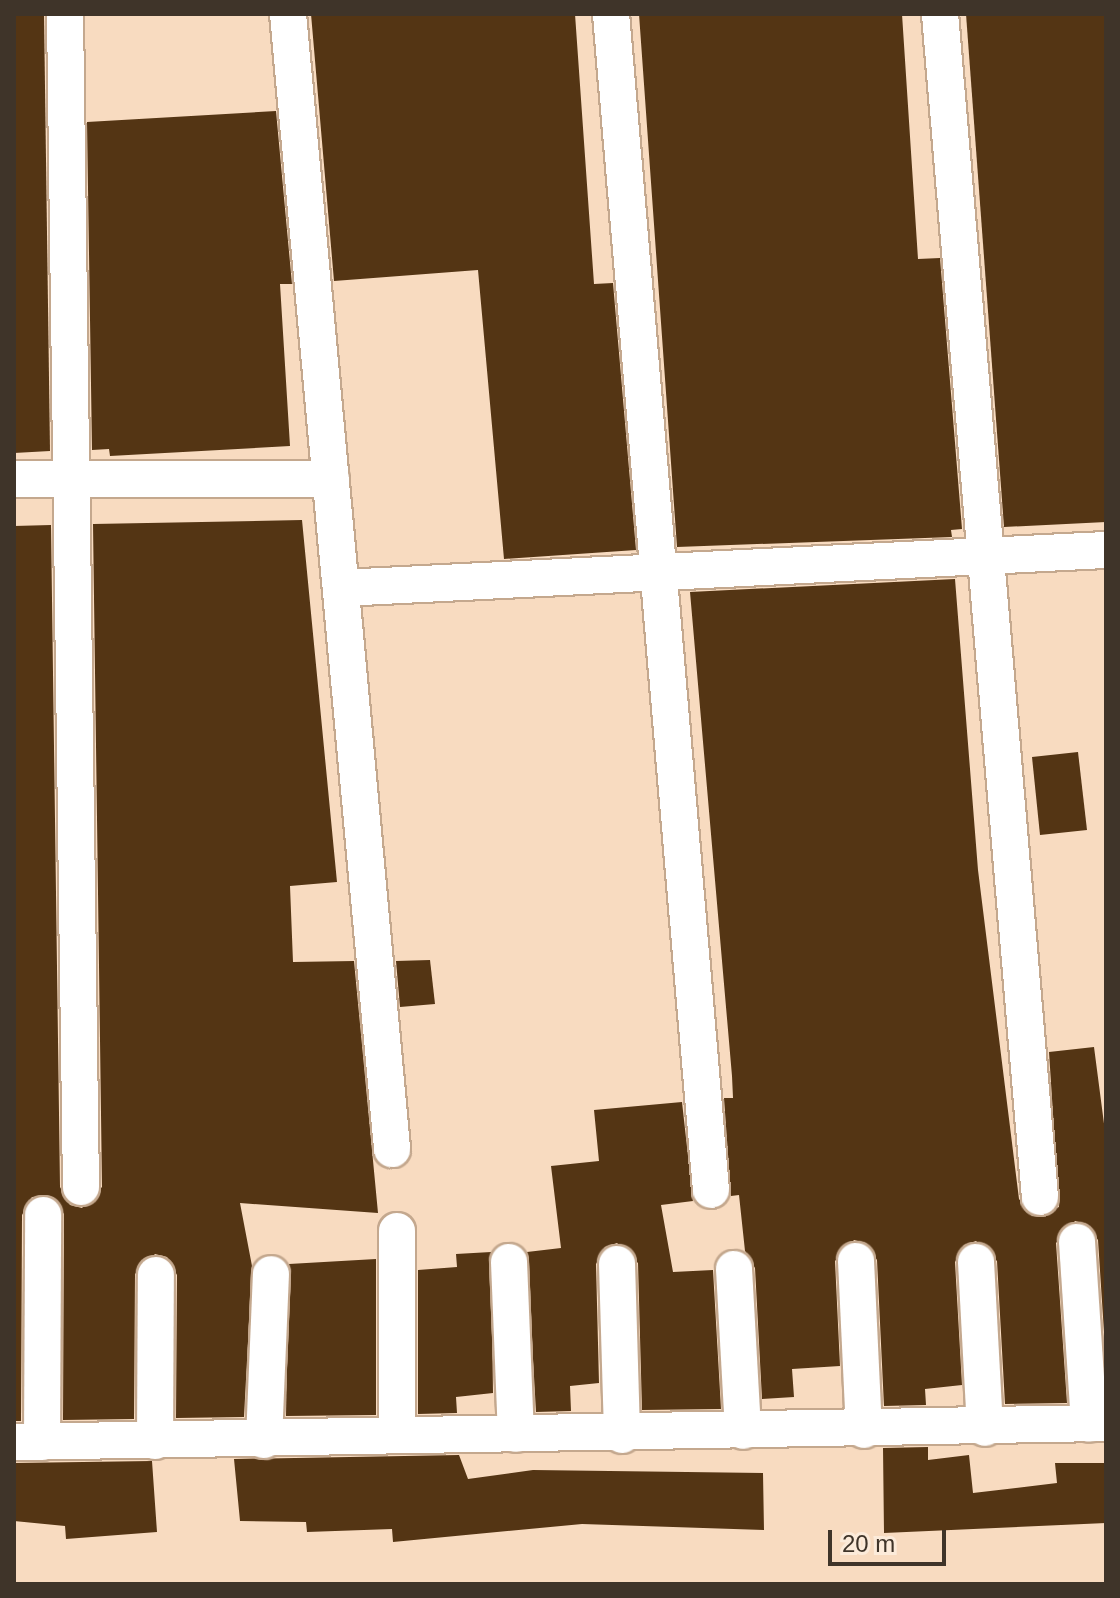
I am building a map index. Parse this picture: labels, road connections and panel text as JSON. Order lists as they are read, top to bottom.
{
  "scale_bar": "20 m"
}
